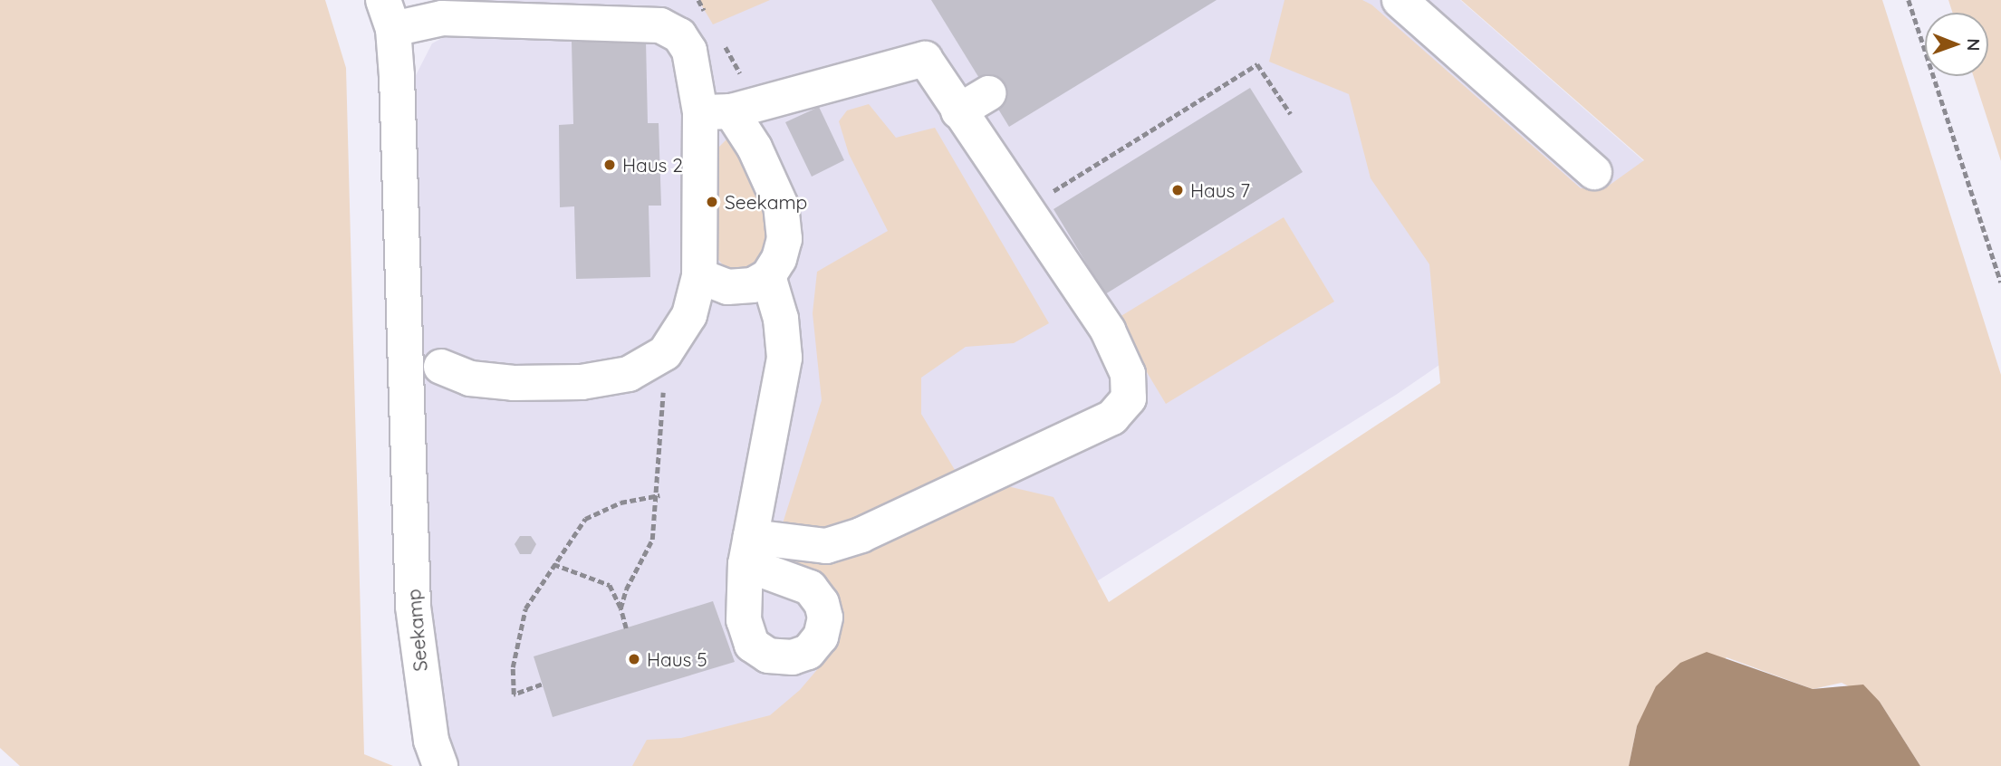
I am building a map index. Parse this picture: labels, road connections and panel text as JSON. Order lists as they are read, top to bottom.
{
  "streets": {
    "street": ["Seekamp"]
  },
  "places": [
    "Haus 2",
    "Haus 7",
    "Seekamp",
    "Haus 5"
  ],
  "north": "right"
}
